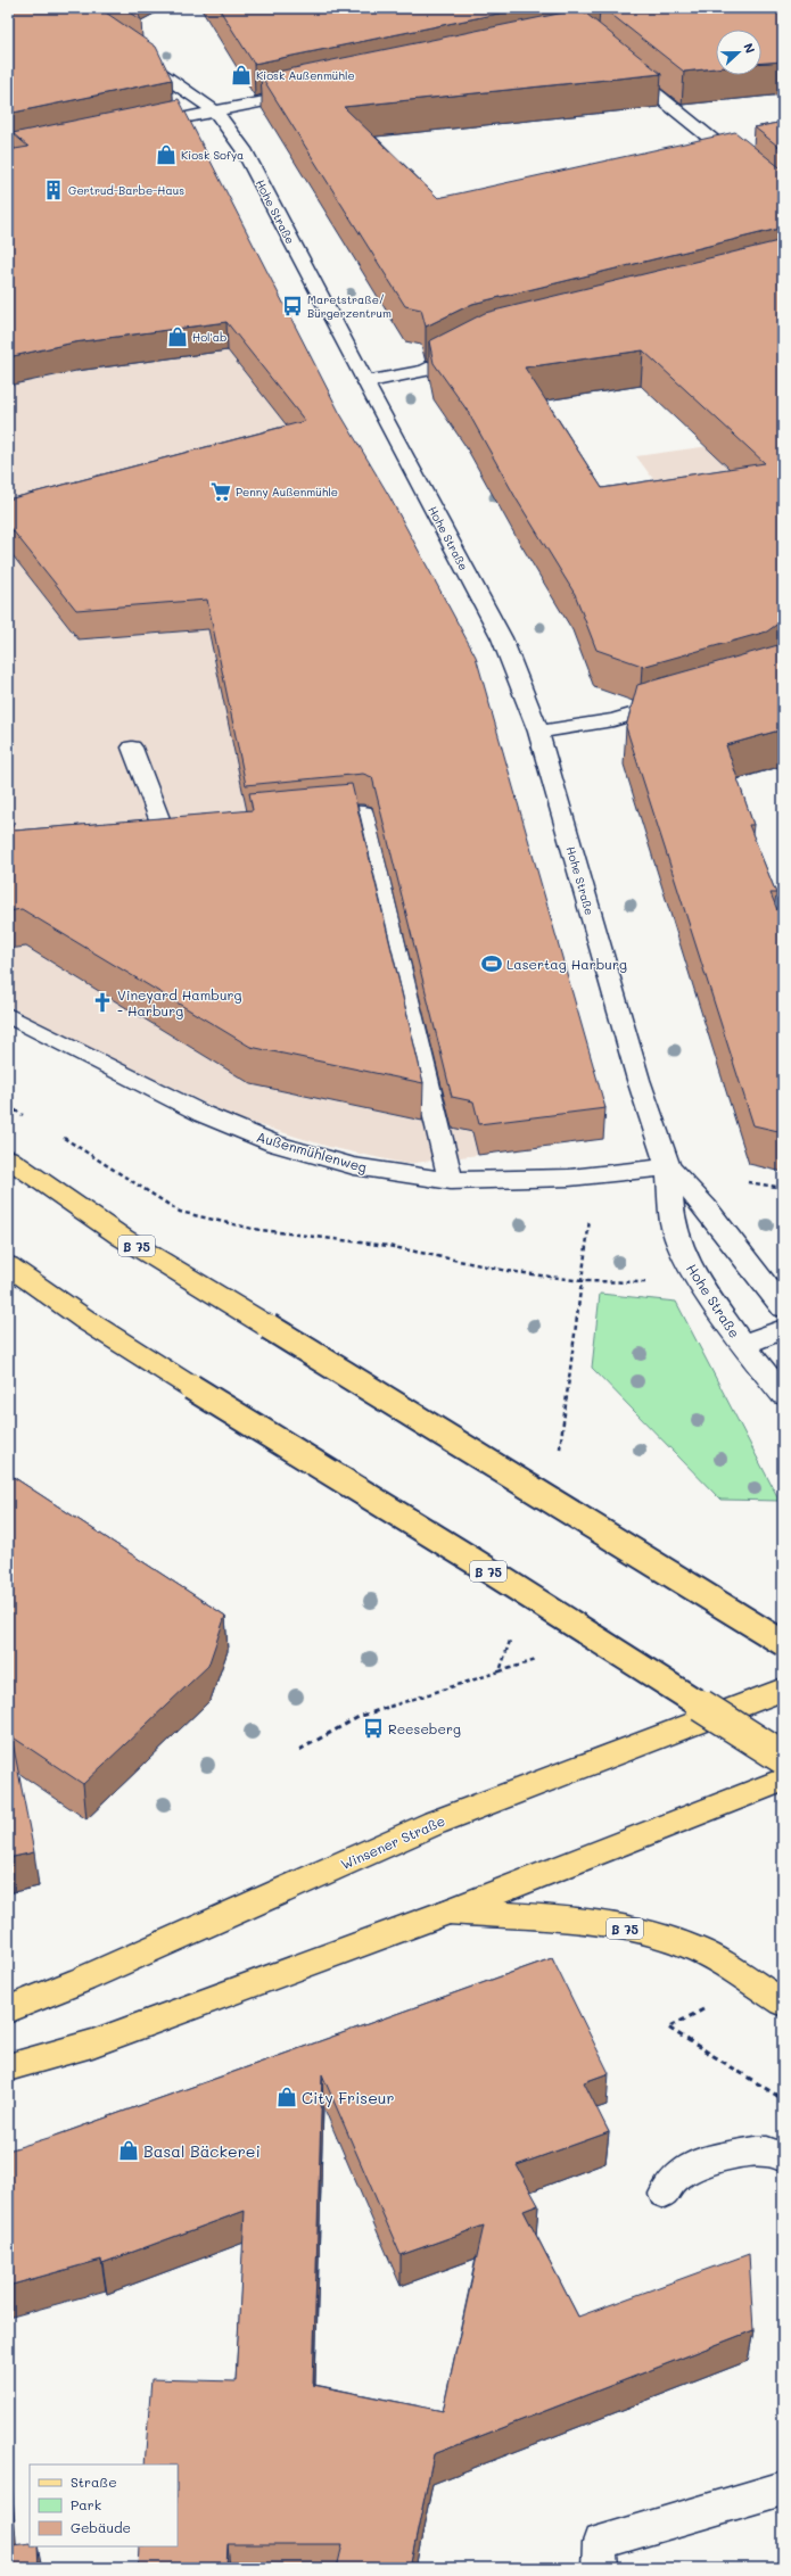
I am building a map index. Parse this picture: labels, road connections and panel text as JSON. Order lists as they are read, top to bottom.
{
  "streets": {
    "main road": ["B 75", "Winsener Straße"],
    "street": ["Hohe Straße", "Außenmühlenweg"]
  },
  "crossings": [
    ["Hohe Straße", "Außenmühlenweg"]
  ],
  "places": {
    "shop": [
      "Kiosk Außenmühle",
      "Kiosk Sofya",
      "Hol'ab",
      "City Friseur",
      "Basal Bäckerei"
    ],
    "building": ["Gertrud-Barbe-Haus"],
    "bus stop": ["Maretstraße/ Bürgerzentrum", "Reeseberg"],
    "supermarket": ["Penny Außenmühle"],
    "sports": ["Lasertag Harburg"],
    "church": ["Vineyard Hamburg - Harburg"]
  },
  "legend": ["Straße", "Park", "Gebäude"],
  "north": "right"
}
